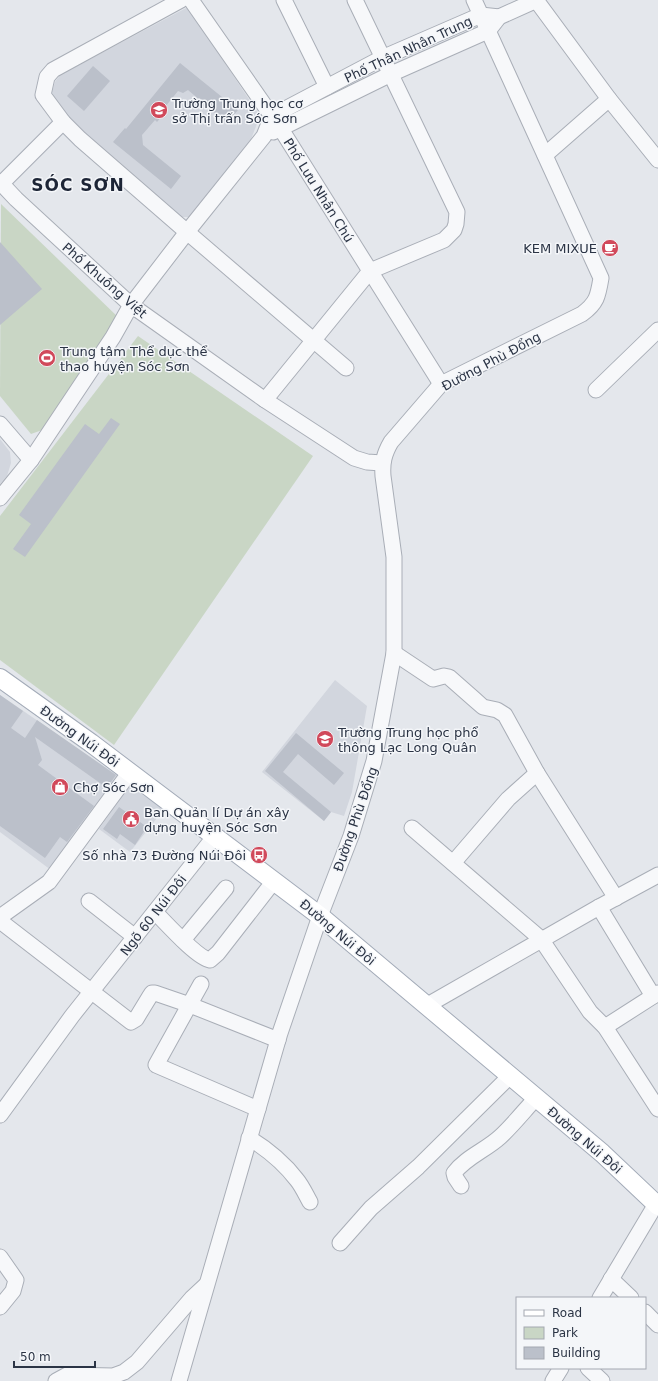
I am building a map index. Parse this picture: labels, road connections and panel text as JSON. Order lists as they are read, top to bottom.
{
  "streets": {
    "main road": ["Đường Núi Đôi"],
    "street": [
      "Phố Thân Nhân Trung",
      "Phố Lưu Nhân Chú",
      "Phố Khuông Việt",
      "Đường Phù Đổng",
      "Ngõ 60 Núi Đôi"
    ]
  },
  "crossings": [
    ["Phố Thân Nhân Trung", "Phố Lưu Nhân Chú"],
    ["Phố Thân Nhân Trung", "Phố Khuông Việt"],
    ["Phố Thân Nhân Trung", "Đường Phù Đổng"],
    ["Phố Lưu Nhân Chú", "Đường Phù Đổng"],
    ["Phố Khuông Việt", "Đường Phù Đổng"],
    ["Đường Phù Đổng", "Đường Núi Đôi"],
    ["Đường Núi Đôi", "Ngõ 60 Núi Đôi"]
  ],
  "districts": ["SÓC SƠN"],
  "places": {
    "school or university": ["Trường Trung học cơ sở Thị trấn Sóc Sơn", "Trường Trung học phổ thông Lạc Long Quân"],
    "cafe": ["KEM MIXUE"],
    "sports": ["Trung tâm Thể dục thể thao huyện Sóc Sơn"],
    "shop": ["Chợ Sóc Sơn"],
    "public building": ["Ban Quản lí Dự án xây dựng huyện Sóc Sơn"],
    "bus stop": ["Số nhà 73 Đường Núi Đôi"]
  },
  "legend": ["Road", "Park", "Building"],
  "scale_bar": "50 m"
}
